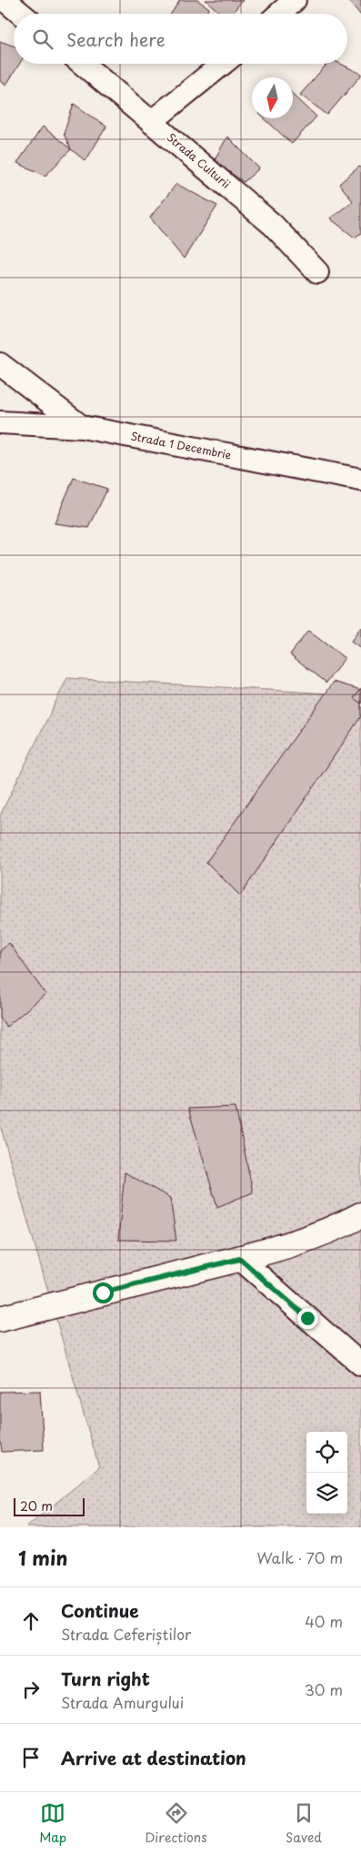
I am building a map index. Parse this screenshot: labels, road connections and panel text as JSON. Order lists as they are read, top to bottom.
{
  "streets": {
    "street": ["Strada Culturii", "Strada 1 Decembrie"]
  },
  "scale_bar": "20 m",
  "north": "bottom",
  "page": {
    "search": "Search here",
    "scale": "20 m",
    "heading": ["1 min", "Walk · 70 m"],
    "list": [
      ["Continue", "Strada Ceferiștilor", "40 m"],
      ["Turn right", "Strada Amurgului", "30 m"],
      "Arrive at destination"
    ],
    "nav": ["Map", "Directions", "Saved"]
  }
}
